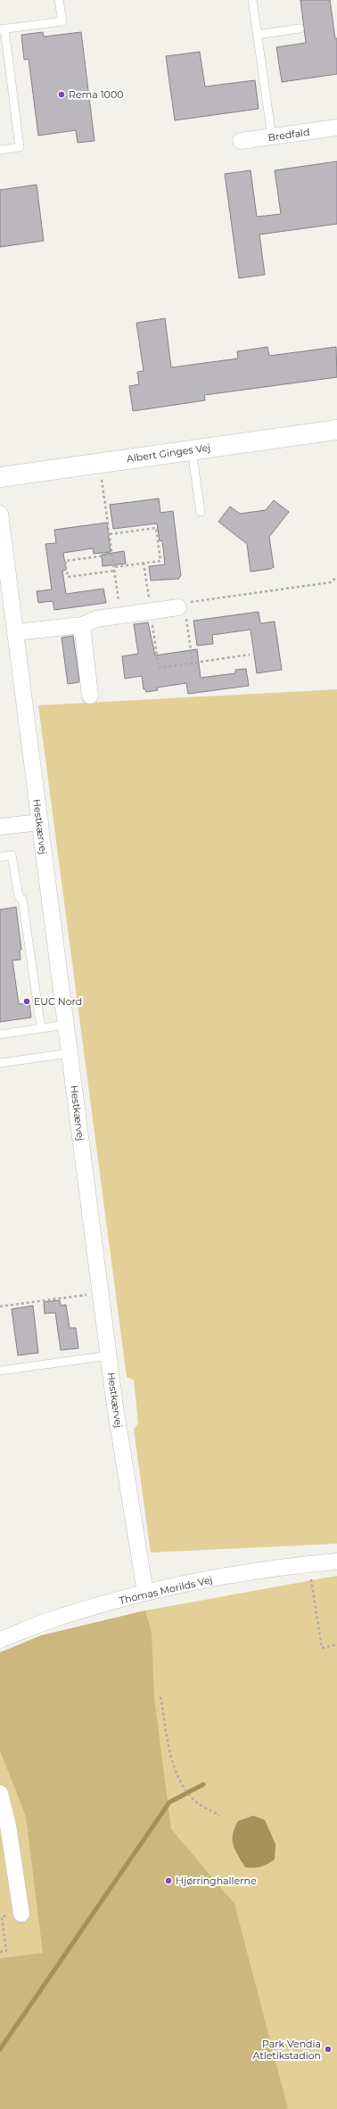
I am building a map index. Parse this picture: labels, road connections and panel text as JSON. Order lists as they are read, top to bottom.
{
  "streets": {
    "street": [
      "Bredfald",
      "Albert Ginges Vej",
      "Hestkærvej",
      "Thomas Morilds Vej"
    ]
  },
  "crossings": [
    ["Hestkærvej", "Thomas Morilds Vej"]
  ],
  "places": [
    "Rema 1000",
    "EUC Nord",
    "Hjørringhallerne",
    "Park Vendia Atletikstadion"
  ]
}
